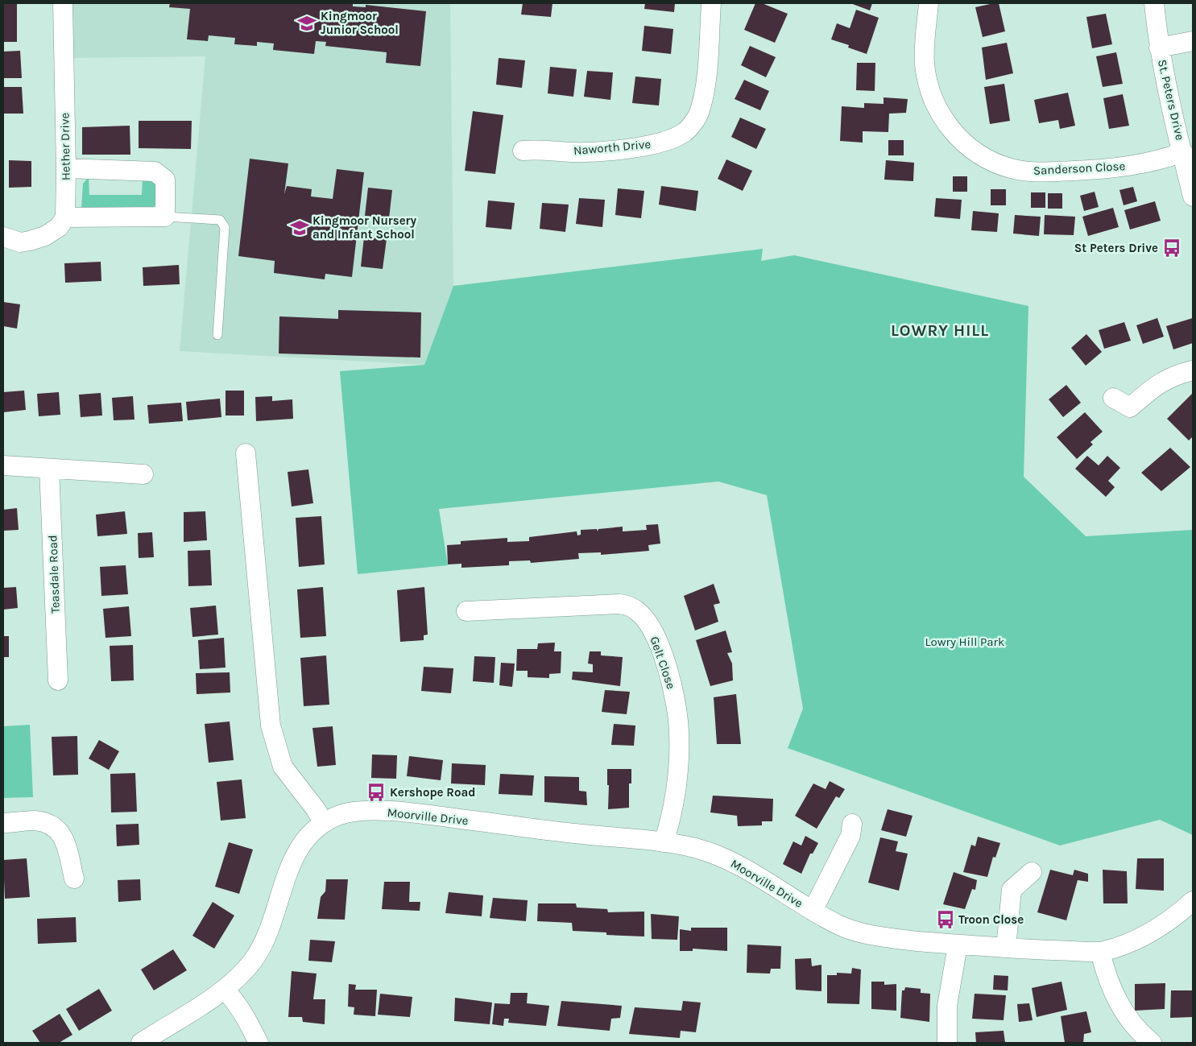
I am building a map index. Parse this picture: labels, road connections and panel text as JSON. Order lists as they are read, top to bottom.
{
  "streets": {
    "street": [
      "St. Peters Drive",
      "Hether Drive",
      "Naworth Drive",
      "Sanderson Close",
      "Teasdale Road",
      "Gelt Close",
      "Moorville Drive"
    ]
  },
  "crossings": [
    ["St. Peters Drive", "Sanderson Close"],
    ["Gelt Close", "Moorville Drive"]
  ],
  "districts": ["LOWRY HILL"],
  "parks": ["Lowry Hill Park"],
  "places": {
    "school or university": ["Kingmoor Junior School", "Kingmoor Nursery and Infant School"],
    "bus stop": ["St Peters Drive", "Kershope Road", "Troon Close"]
  }
}
